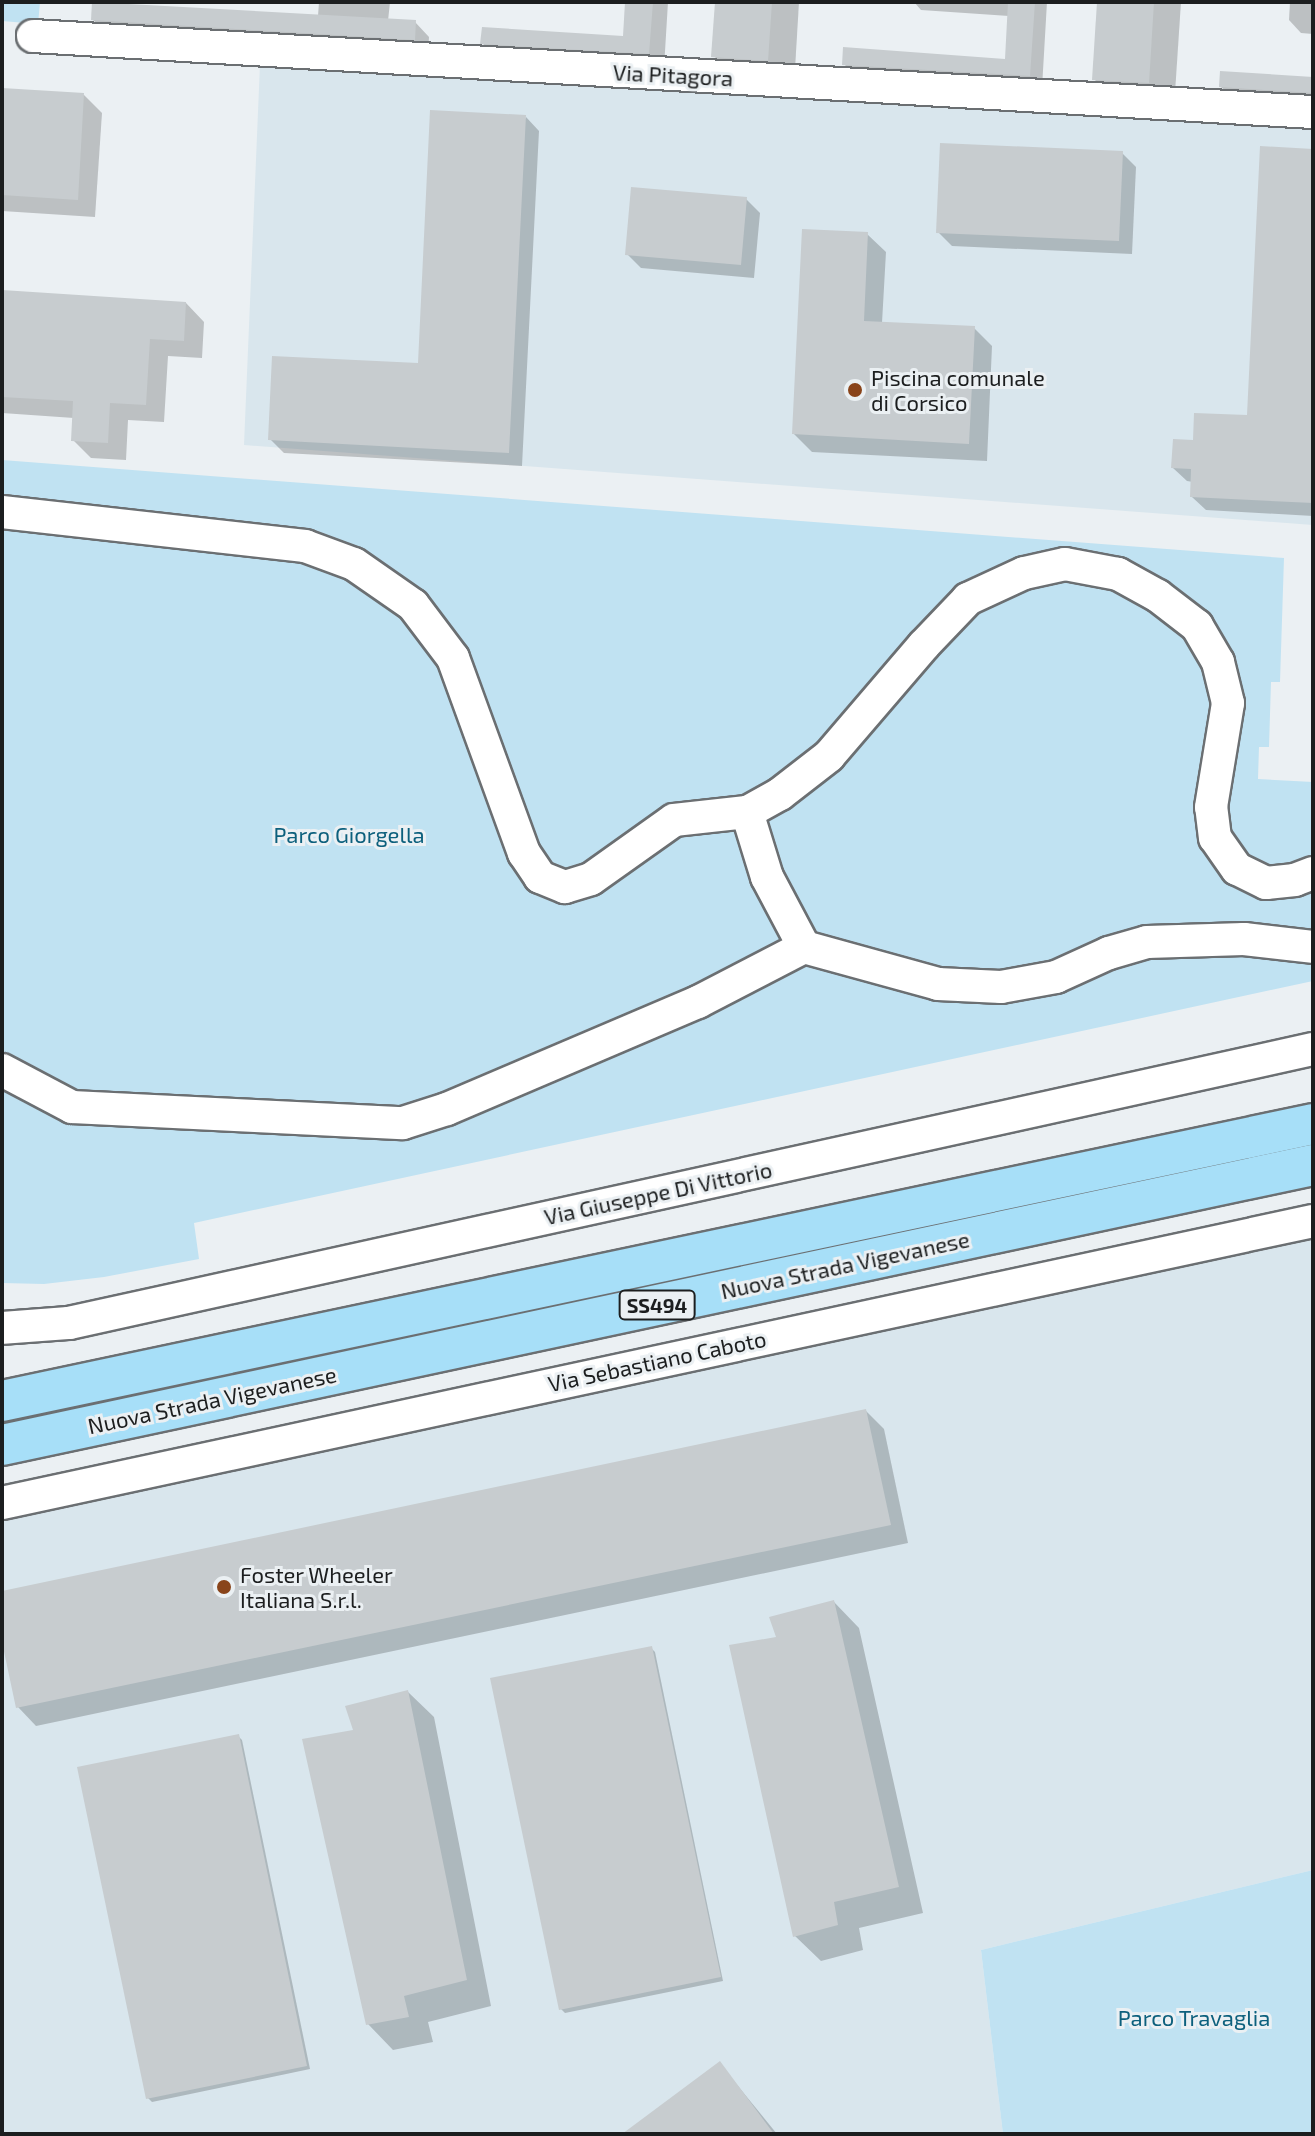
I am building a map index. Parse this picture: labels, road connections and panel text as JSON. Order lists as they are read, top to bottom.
{
  "streets": {
    "main road": ["Nuova Strada Vigevanese", "SS494"],
    "street": ["Via Pitagora", "Via Giuseppe Di Vittorio", "Via Sebastiano Caboto"]
  },
  "parks": ["Parco Giorgella", "Parco Travaglia"],
  "places": ["Piscina comunale di Corsico", "Foster Wheeler Italiana S.r.l."]
}
